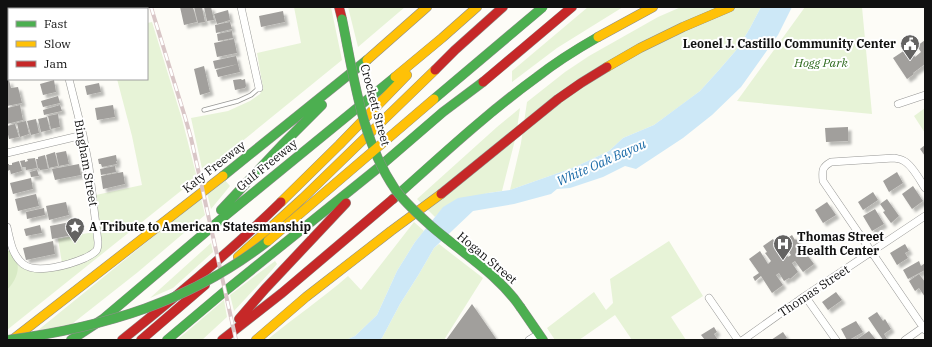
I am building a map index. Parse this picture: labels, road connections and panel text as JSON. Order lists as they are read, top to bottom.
{
  "streets": {
    "main road": [
      "Crockett Street",
      "Gulf Freeway",
      "Katy Freeway",
      "Hogan Street"
    ],
    "street": ["Bingham Street", "Thomas Street"]
  },
  "crossings": [
    ["Crockett Street", "Hogan Street"]
  ],
  "water": ["White Oak Bayou"],
  "parks": ["Hogg Park"],
  "places": {
    "public building": ["Leonel J. Castillo Community Center"],
    "place": ["A Tribute to American Statesmanship"],
    "hospital": ["Thomas Street Health Center"]
  },
  "legend": ["Fast", "Slow", "Jam"]
}
